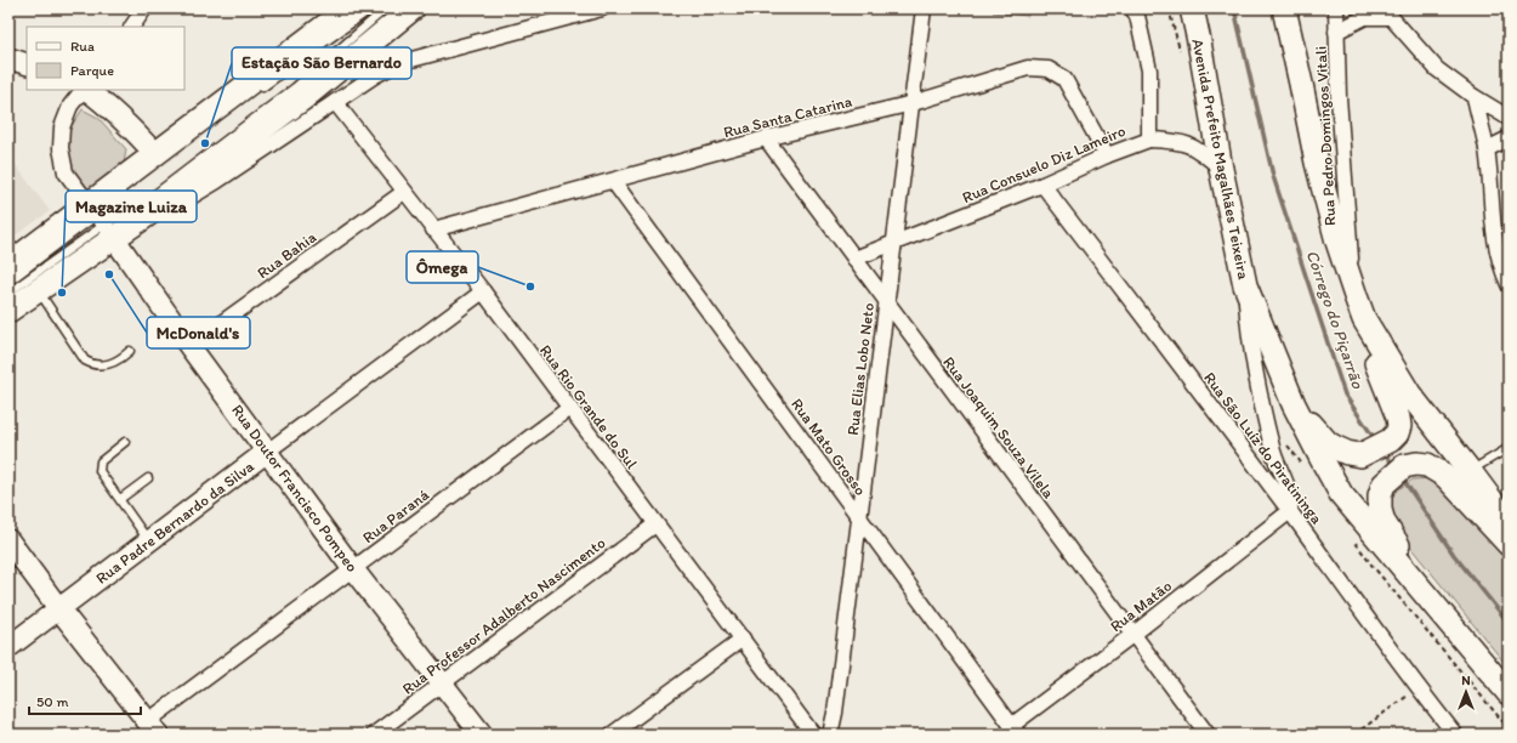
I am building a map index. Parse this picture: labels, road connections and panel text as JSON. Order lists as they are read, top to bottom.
{
  "streets": {
    "main road": ["Avenida Prefeito Magalhães Teixeira"],
    "street": [
      "Rua Santa Catarina",
      "Rua Pedro Domingos Vitali",
      "Rua Consuelo Diz Lameiro",
      "Rua Bahia",
      "Rua Elias Lobo Neto",
      "Rua Rio Grande do Sul",
      "Rua Joaquim Souza Vilela",
      "Rua Mato Grosso",
      "Rua São Luíz do Piratininga",
      "Rua Doutor Francisco Pompeo",
      "Rua Paraná",
      "Rua Padre Bernardo da Silva",
      "Rua Matão",
      "Rua Professor Adalberto Nascimento"
    ]
  },
  "crossings": [
    ["Rua Santa Catarina", "Rua Consuelo Diz Lameiro"],
    ["Rua Santa Catarina", "Rua Elias Lobo Neto"],
    ["Rua Santa Catarina", "Rua Rio Grande do Sul"],
    ["Rua Santa Catarina", "Rua Joaquim Souza Vilela"],
    ["Rua Santa Catarina", "Rua Mato Grosso"],
    ["Rua Consuelo Diz Lameiro", "Rua Elias Lobo Neto"],
    ["Rua Consuelo Diz Lameiro", "Rua Joaquim Souza Vilela"],
    ["Rua Consuelo Diz Lameiro", "Rua São Luíz do Piratininga"],
    ["Rua Bahia", "Rua Rio Grande do Sul"],
    ["Rua Bahia", "Rua Doutor Francisco Pompeo"],
    ["Rua Elias Lobo Neto", "Rua Joaquim Souza Vilela"],
    ["Rua Elias Lobo Neto", "Rua Mato Grosso"],
    ["Rua Rio Grande do Sul", "Rua Paraná"],
    ["Rua Rio Grande do Sul", "Rua Padre Bernardo da Silva"],
    ["Rua Rio Grande do Sul", "Rua Professor Adalberto Nascimento"],
    ["Rua Joaquim Souza Vilela", "Rua Matão"],
    ["Rua Mato Grosso", "Rua Matão"],
    ["Rua São Luíz do Piratininga", "Rua Matão"],
    ["Rua Doutor Francisco Pompeo", "Rua Paraná"],
    ["Rua Doutor Francisco Pompeo", "Rua Padre Bernardo da Silva"],
    ["Rua Doutor Francisco Pompeo", "Rua Professor Adalberto Nascimento"]
  ],
  "water": ["Córrego do Piçarrão"],
  "places": [
    "Estação São Bernardo",
    "McDonald's",
    "Ômega",
    "Magazine Luiza"
  ],
  "legend": ["Rua", "Parque"],
  "scale_bar": "50 m",
  "north": "top"
}
